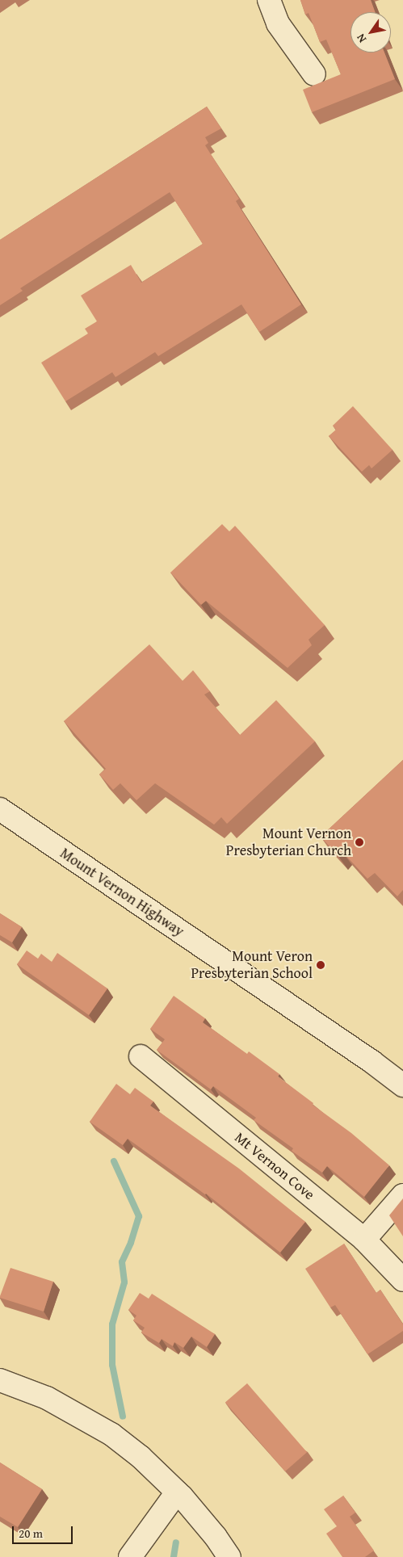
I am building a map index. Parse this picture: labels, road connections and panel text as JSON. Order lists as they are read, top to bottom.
{
  "streets": {
    "street": ["Mount Vernon Highway", "Mt Vernon Cove"]
  },
  "places": ["Mount Vernon Presbyterian Church", "Mount Veron Presbyterian School"],
  "scale_bar": "20 m",
  "north": "bottom left"
}
